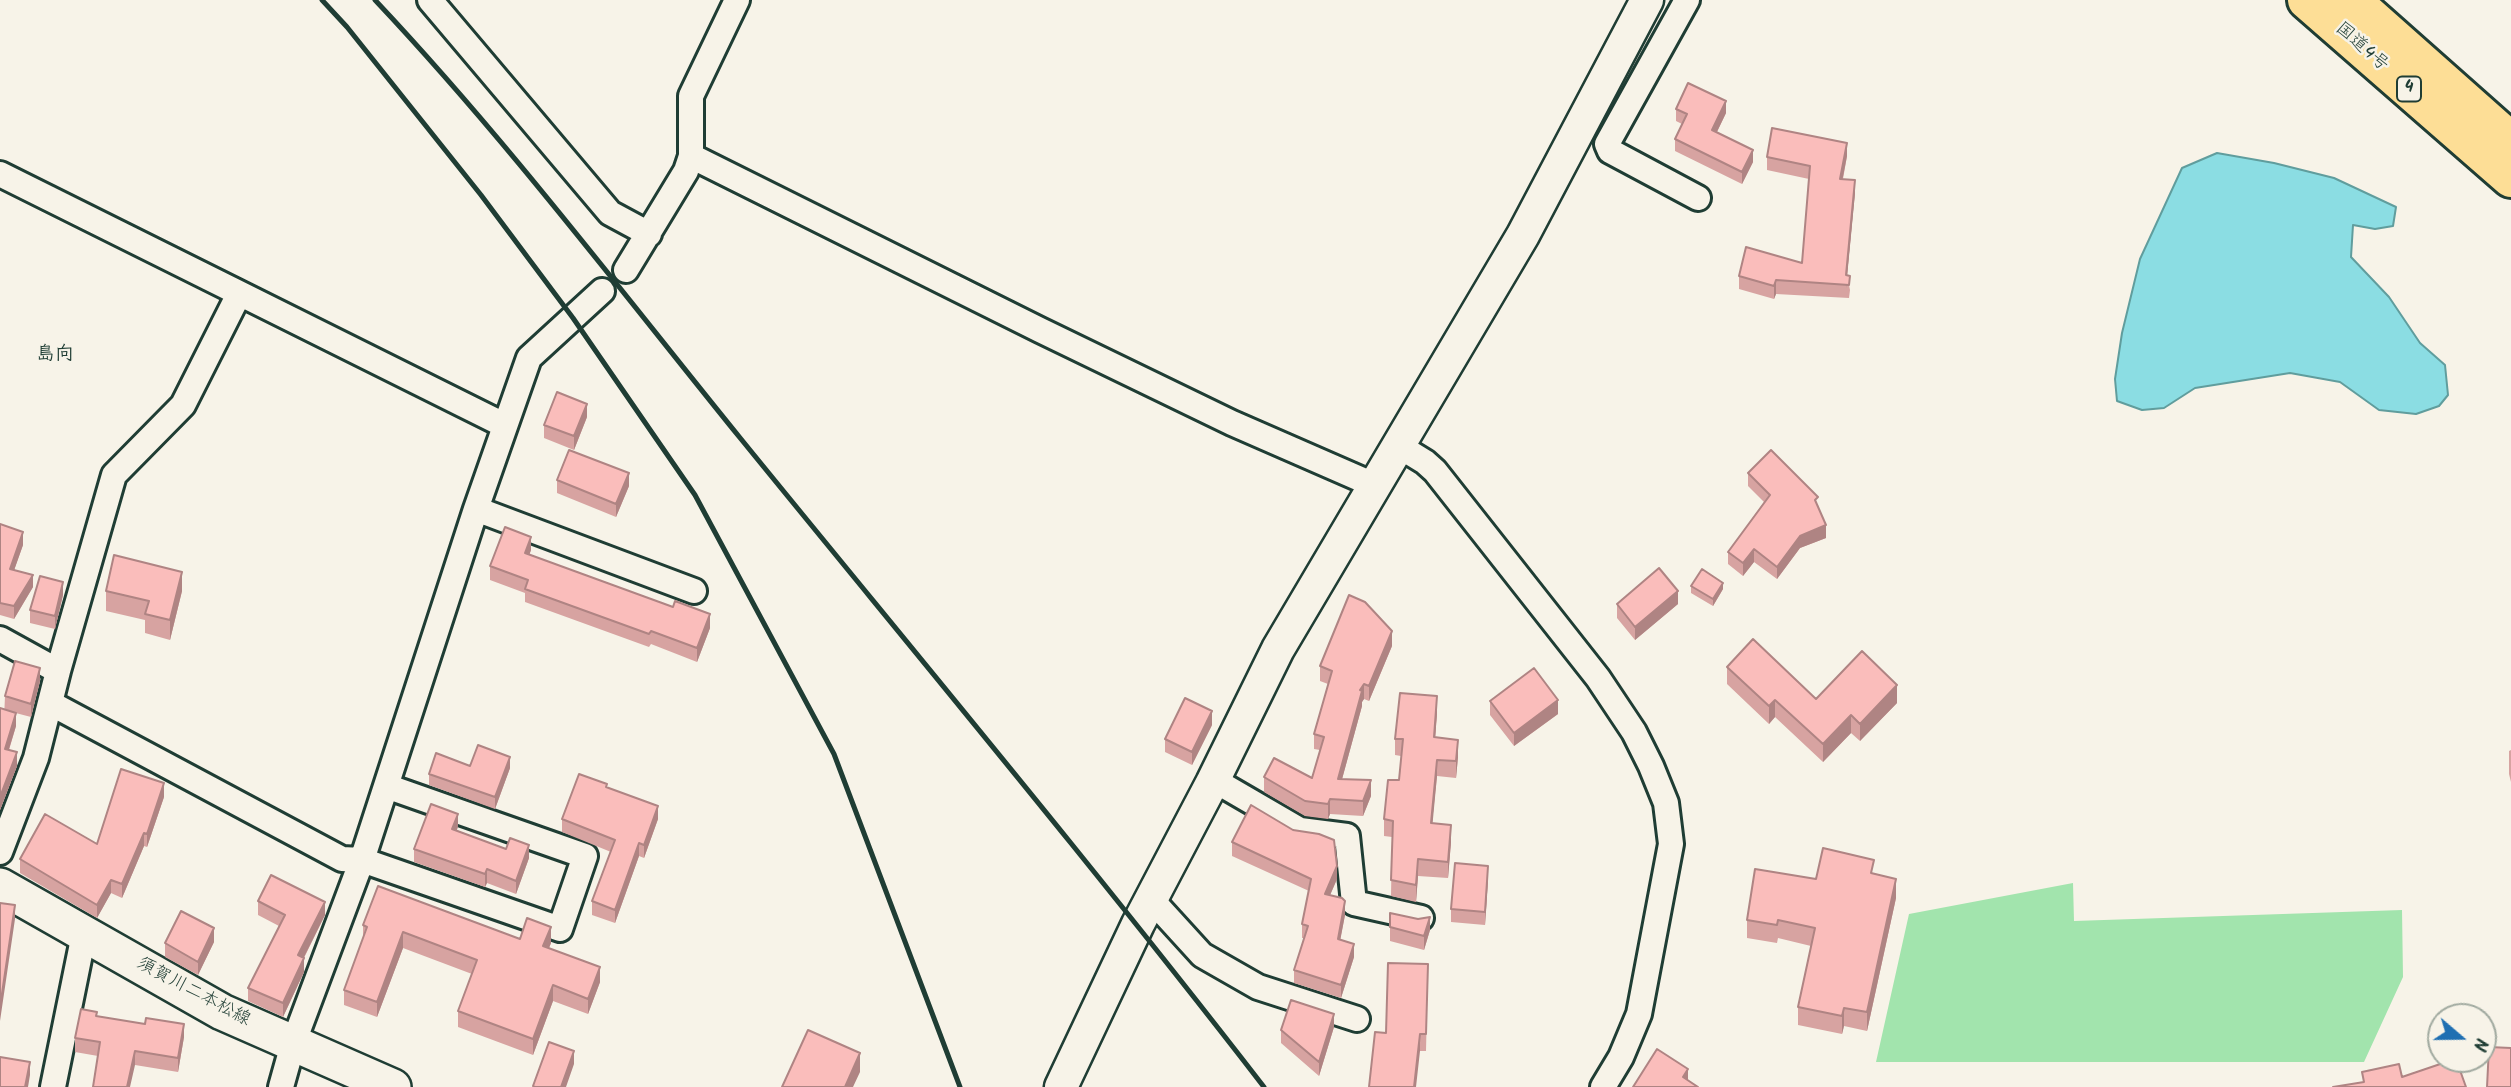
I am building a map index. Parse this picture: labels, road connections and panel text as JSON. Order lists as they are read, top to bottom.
{
  "streets": {
    "highway": ["国道4号", "4"],
    "main road": ["須賀川二本松線"]
  },
  "districts": ["島向"],
  "north": "right"
}
